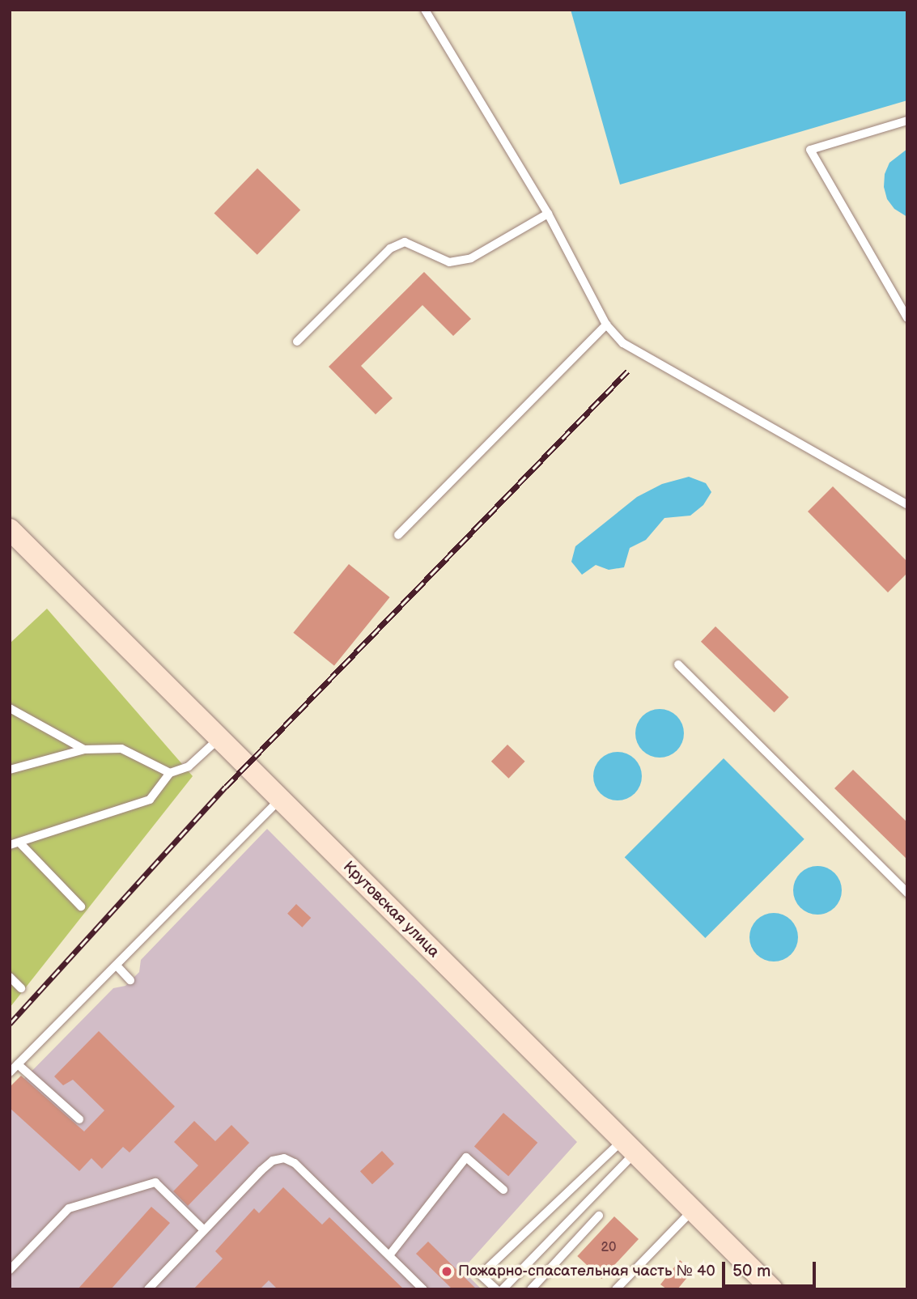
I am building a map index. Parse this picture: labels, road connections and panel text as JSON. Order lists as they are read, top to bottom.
{
  "streets": {
    "street": ["Крутовская улица"]
  },
  "places": ["Пожарно-спасательная часть № 40"],
  "house_numbers": ["20"],
  "scale_bar": "50 m"
}
